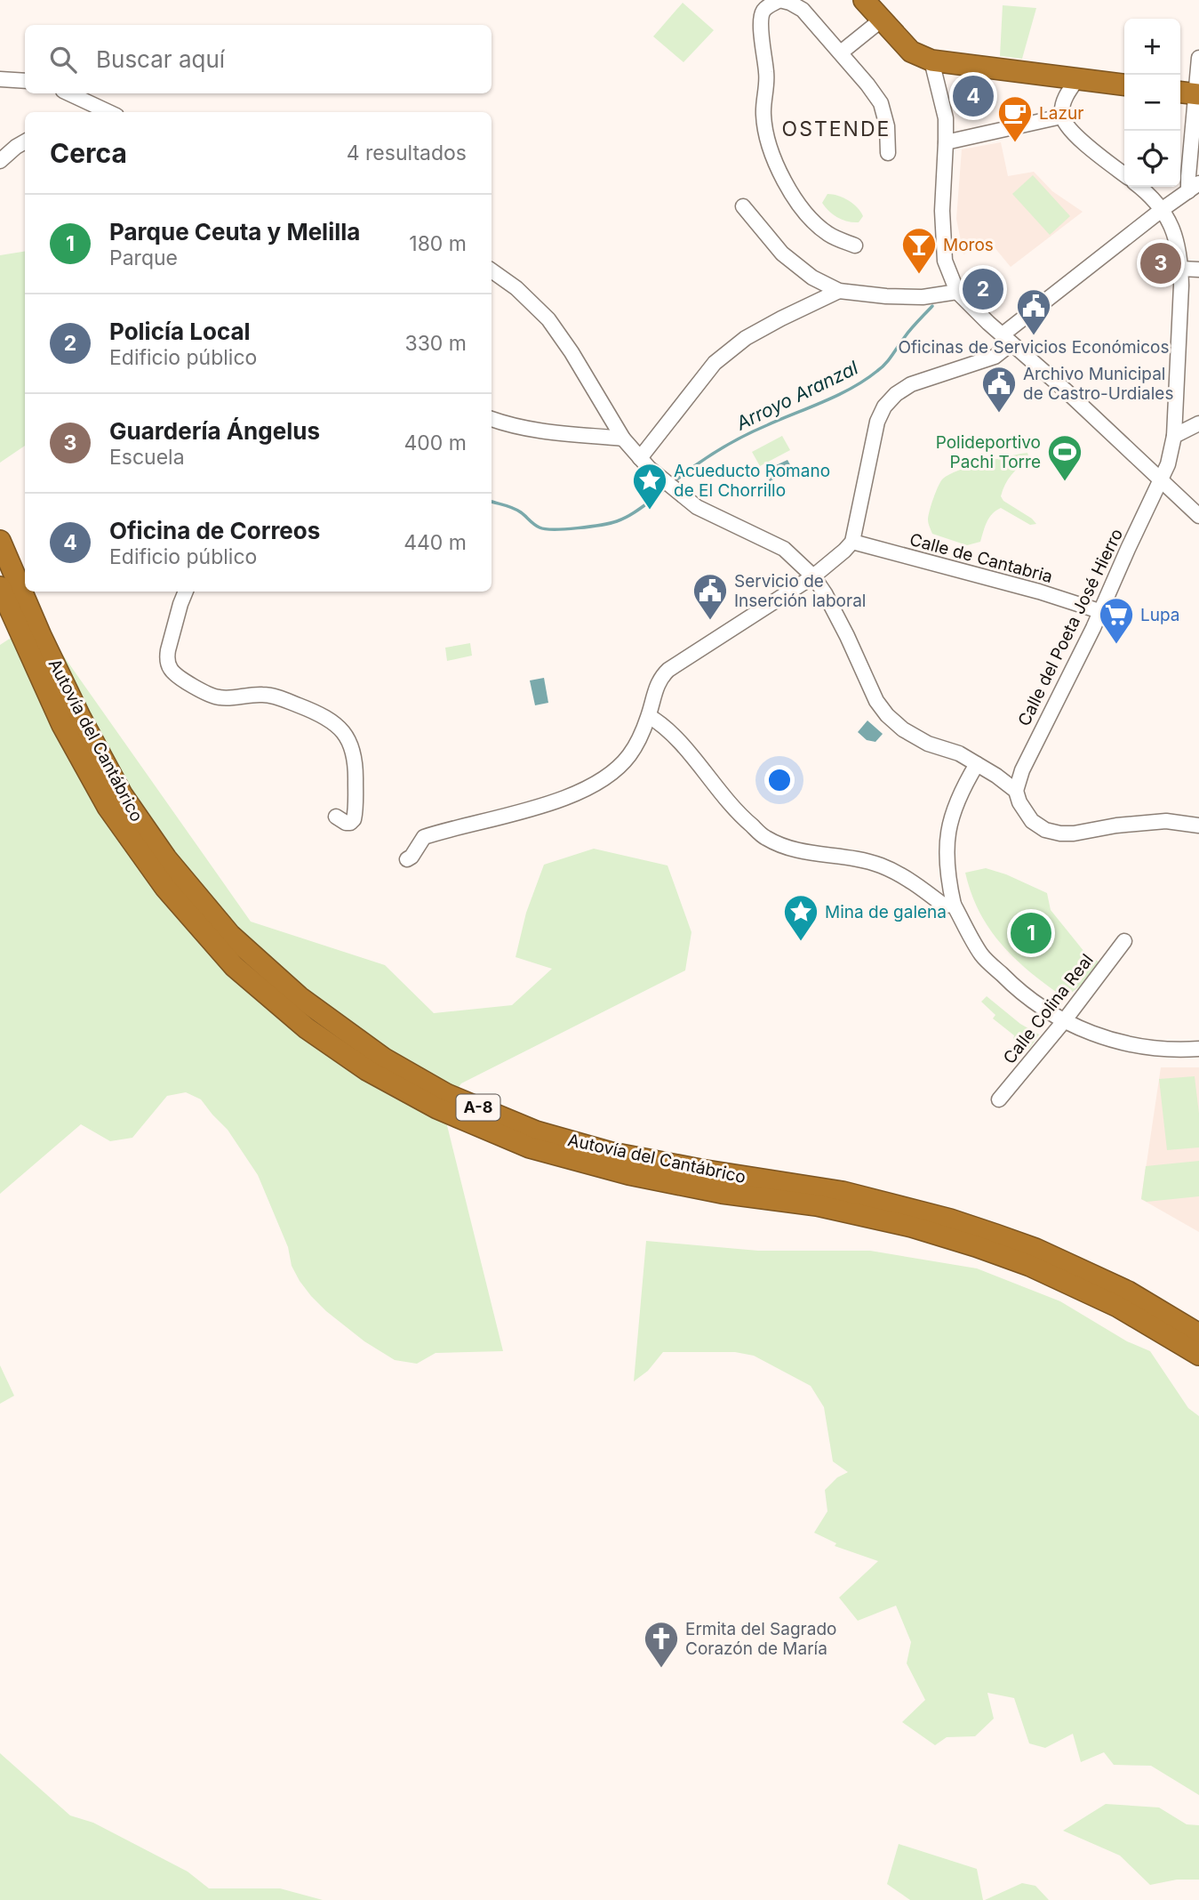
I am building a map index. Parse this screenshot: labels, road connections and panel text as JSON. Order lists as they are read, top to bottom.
{
  "streets": {
    "highway": ["Autovía del Cantábrico", "A-8"],
    "street": ["Calle de Cantabria", "Calle del Poeta José Hierro", "Calle Colina Real"]
  },
  "crossings": [
    ["Calle de Cantabria", "Calle del Poeta José Hierro"]
  ],
  "districts": ["OSTENDE"],
  "water": ["Arroyo Aranzal"],
  "places": {
    "cafe": ["Lazur"],
    "bar": ["Moros"],
    "public building": ["Oficinas de Servicios Económicos", "Archivo Municipal de Castro-Urdiales", "Servicio de Inserción laboral"],
    "sports": ["Polideportivo Pachi Torre"],
    "place": ["Acueducto Romano de El Chorrillo", "Mina de galena"],
    "supermarket": ["Lupa"],
    "church": ["Ermita del Sagrado Corazón de María"]
  },
  "page": {
    "map_buttons": ["+", "−"],
    "search": "Buscar aquí",
    "pins": [
      "4",
      "3",
      "2",
      "1"
    ],
    "heading": ["Cerca", "4 resultados"],
    "list": [
      {
        "mark": "1",
        "name": "Parque Ceuta y Melilla",
        "note": "Parque",
        "value": "180 m"
      },
      {
        "mark": "2",
        "name": "Policía Local",
        "note": "Edificio público",
        "value": "330 m"
      },
      {
        "mark": "3",
        "name": "Guardería Ángelus",
        "note": "Escuela",
        "value": "400 m"
      },
      {
        "mark": "4",
        "name": "Oficina de Correos",
        "note": "Edificio público",
        "value": "440 m"
      }
    ]
  }
}
